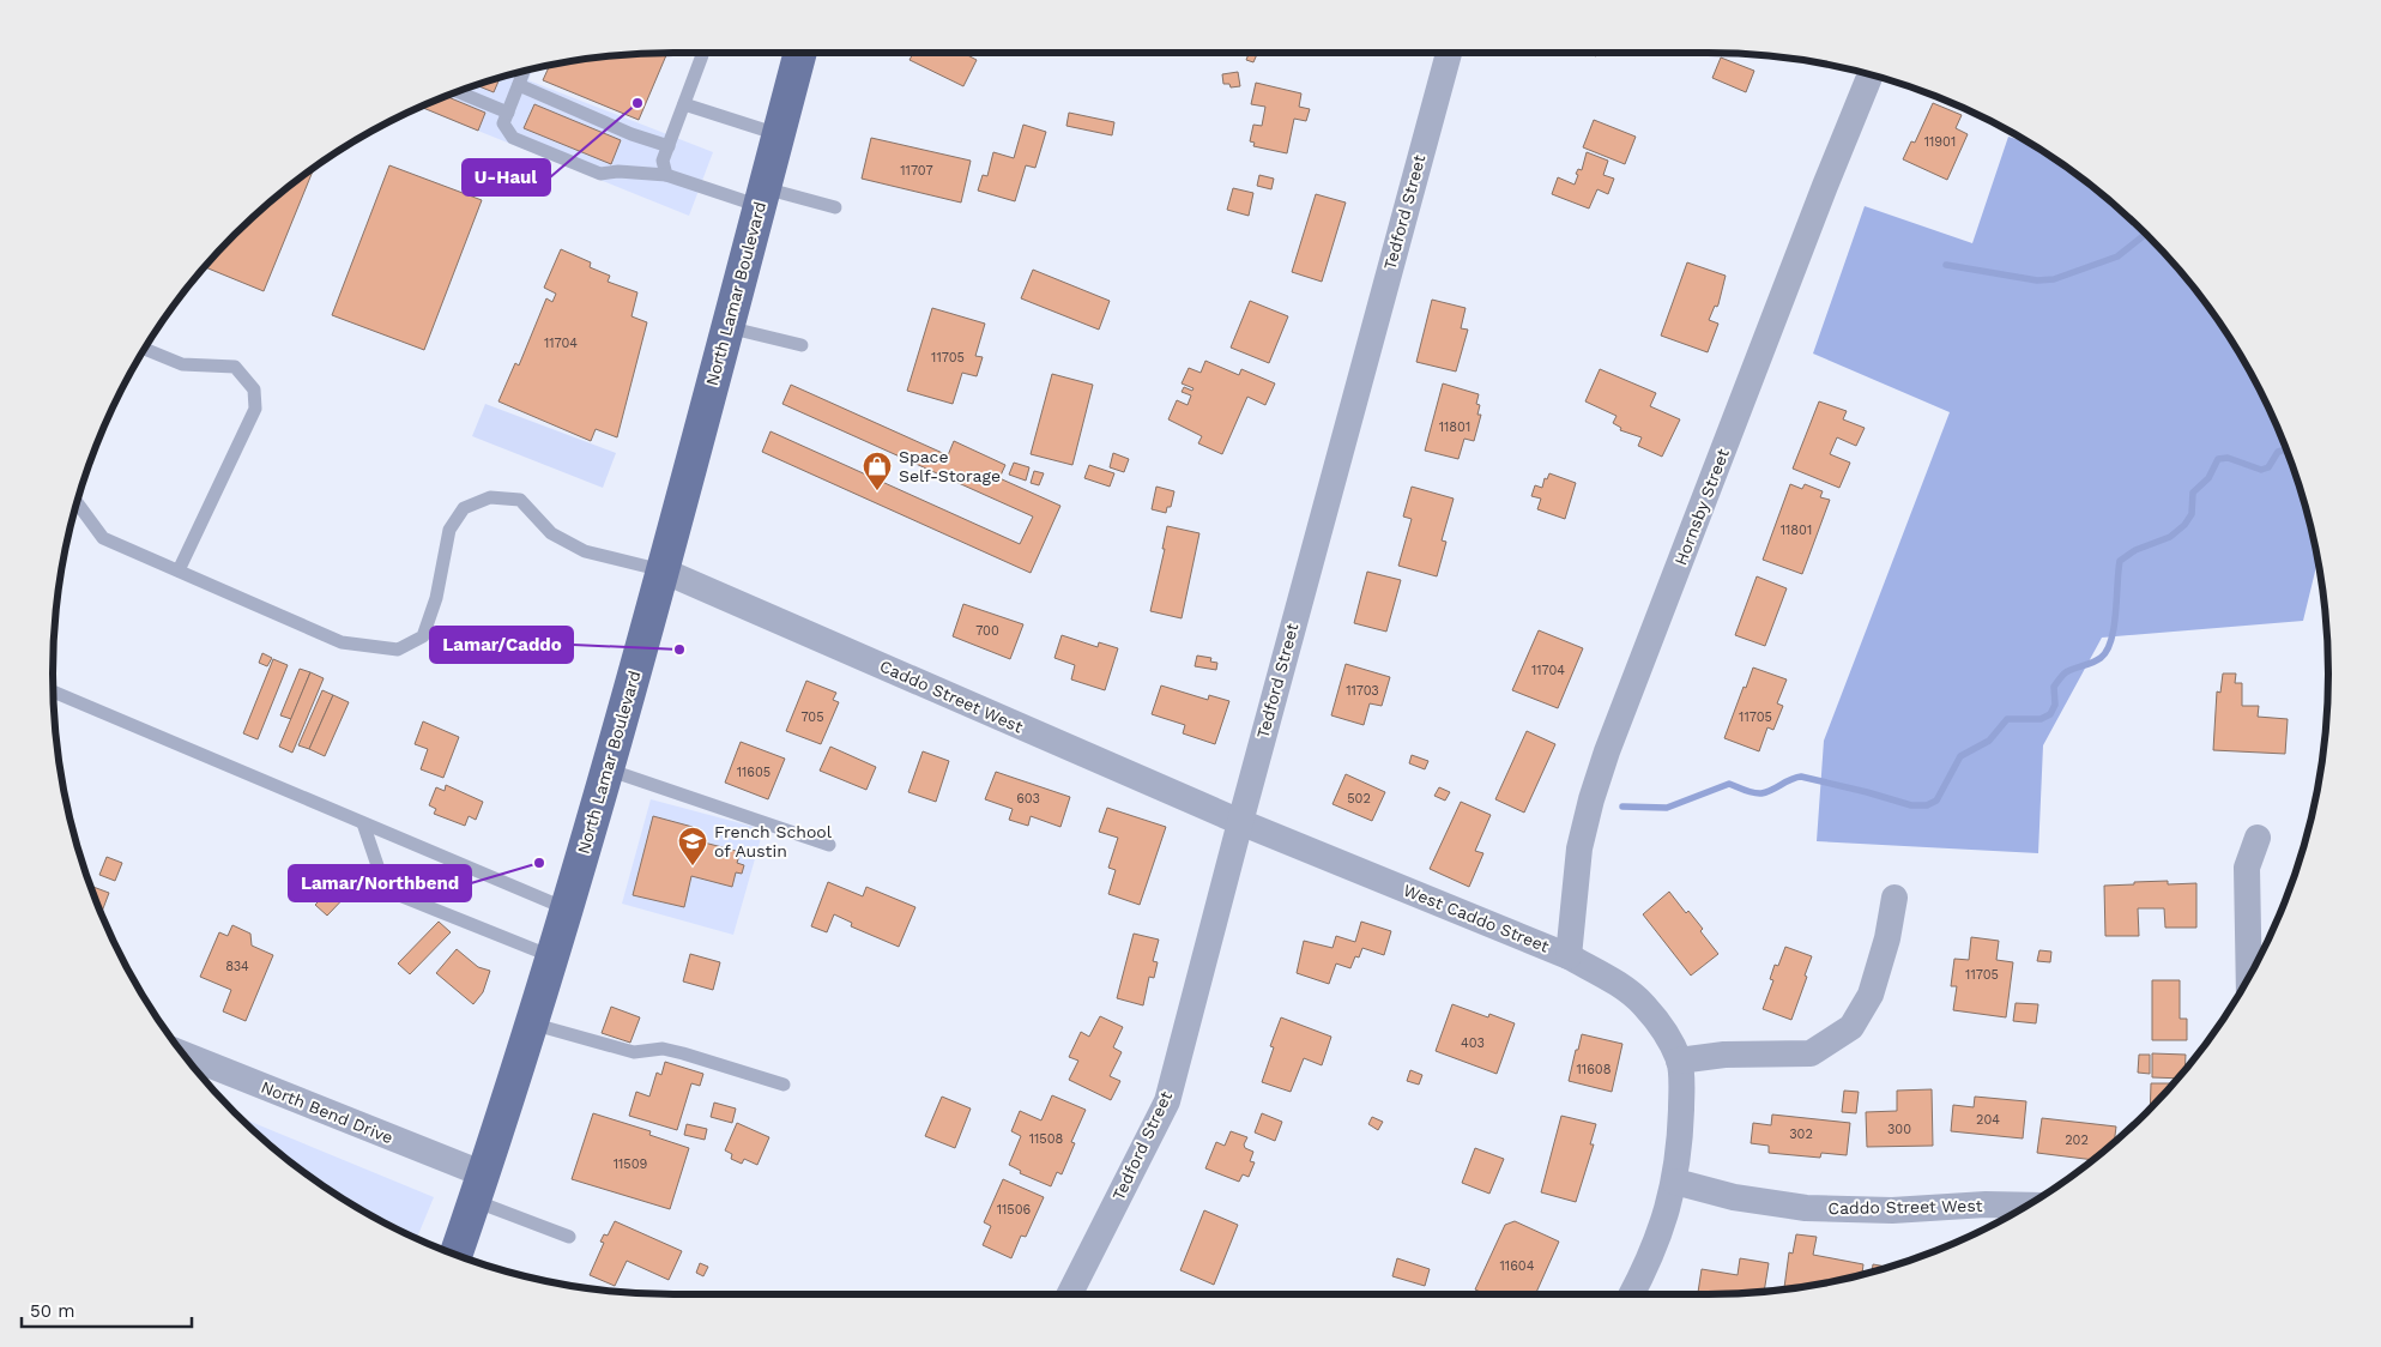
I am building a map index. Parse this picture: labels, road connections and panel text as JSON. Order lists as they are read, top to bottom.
{
  "streets": {
    "main road": ["North Lamar Boulevard"],
    "street": [
      "Tedford Street",
      "Hornsby Street",
      "Caddo Street West",
      "West Caddo Street",
      "North Bend Drive"
    ]
  },
  "crossings": [
    ["Tedford Street", "Caddo Street West"],
    ["Tedford Street", "West Caddo Street"],
    ["North Lamar Boulevard", "Caddo Street West"],
    ["North Lamar Boulevard", "North Bend Drive"],
    ["Hornsby Street", "West Caddo Street"],
    ["Caddo Street West", "West Caddo Street"]
  ],
  "places": {
    "other": ["U-Haul", "Lamar/Caddo", "Lamar/Northbend"],
    "shop": ["Space Self-Storage"],
    "school or university": ["French School of Austin"]
  },
  "house_numbers": [
    "11901",
    "11707",
    "11704",
    "11705",
    "11801",
    "11801",
    "700",
    "11704",
    "11703",
    "705",
    "11705",
    "11605",
    "603",
    "502",
    "834",
    "11705",
    "403",
    "11608",
    "204",
    "300",
    "302",
    "11508",
    "202",
    "11509",
    "11506",
    "11604"
  ],
  "scale_bar": "50 m"
}
